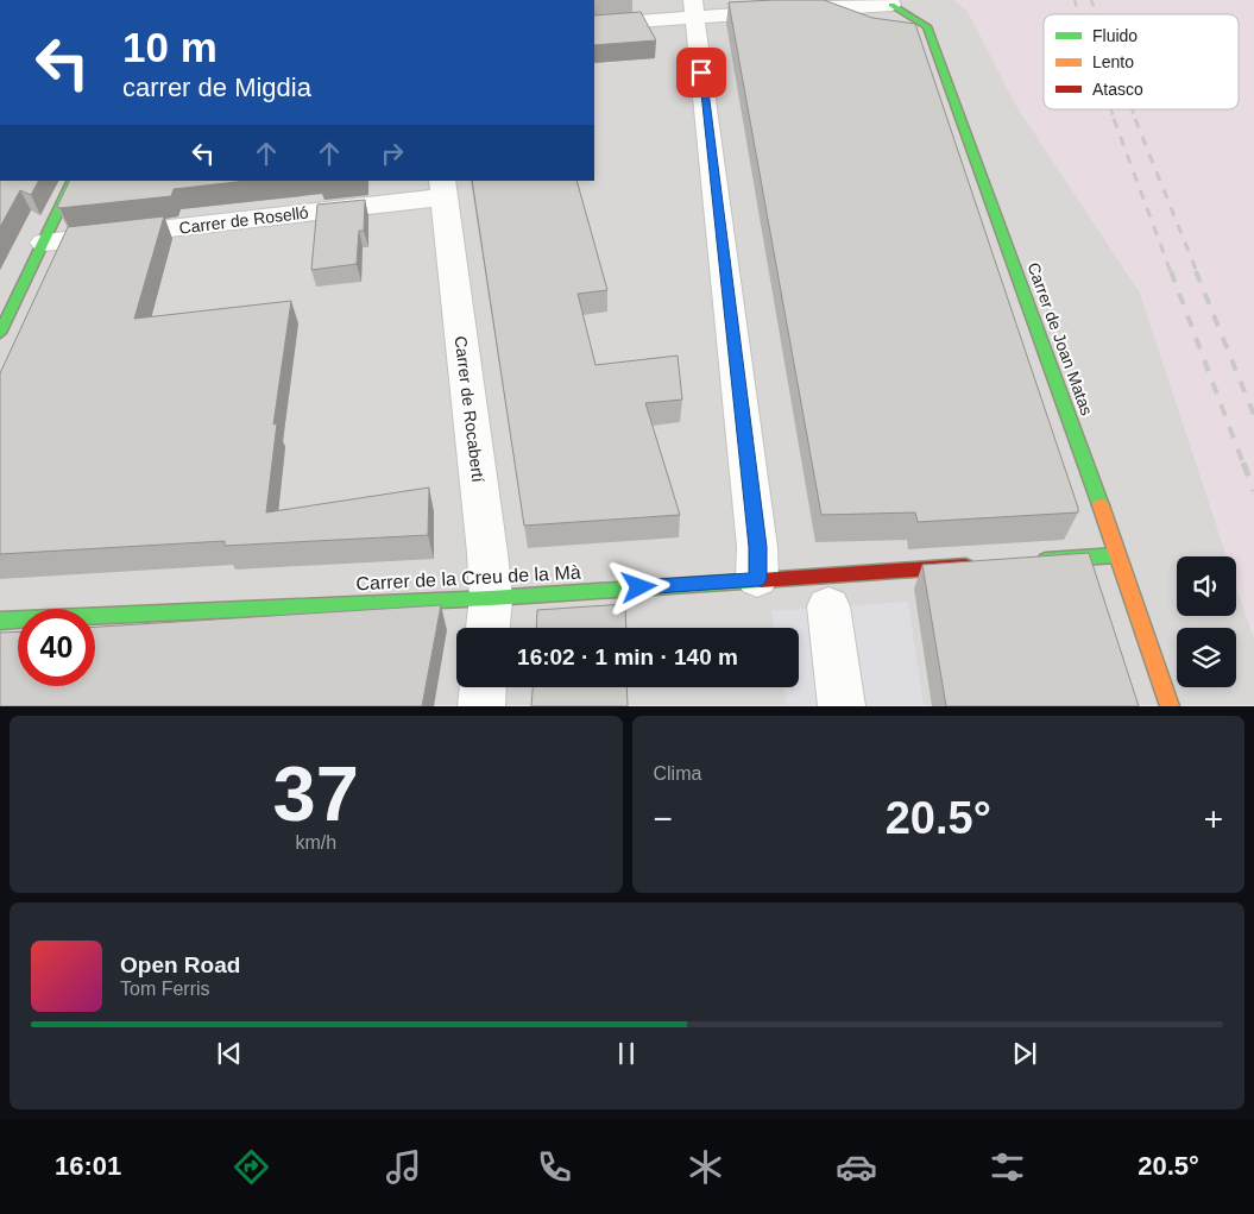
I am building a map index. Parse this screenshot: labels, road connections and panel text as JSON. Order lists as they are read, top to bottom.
{
  "streets": {
    "street": [
      "Carrer de Roselló",
      "Carrer de Joan Matas",
      "Carrer de Rocabertí",
      "Carrer de la Creu de la Mà"
    ]
  },
  "crossings": [
    ["Carrer de Roselló", "Carrer de Rocabertí"],
    ["Carrer de Rocabertí", "Carrer de la Creu de la Mà"]
  ],
  "legend": ["Fluido", "Lento", "Atasco"],
  "page": {
    "turn": ["10 m", "carrer de Migdia"],
    "limit": "40",
    "trip": "16:02 · 1 min · 140 m",
    "tile": [
      ["37", "km/h"],
      "Clima"
    ],
    "heat": ["−", "20.5°", "+"],
    "song": ["Open Road", "Tom Ferris"],
    "tabs": ["16:01", "20.5°"]
  }
}
